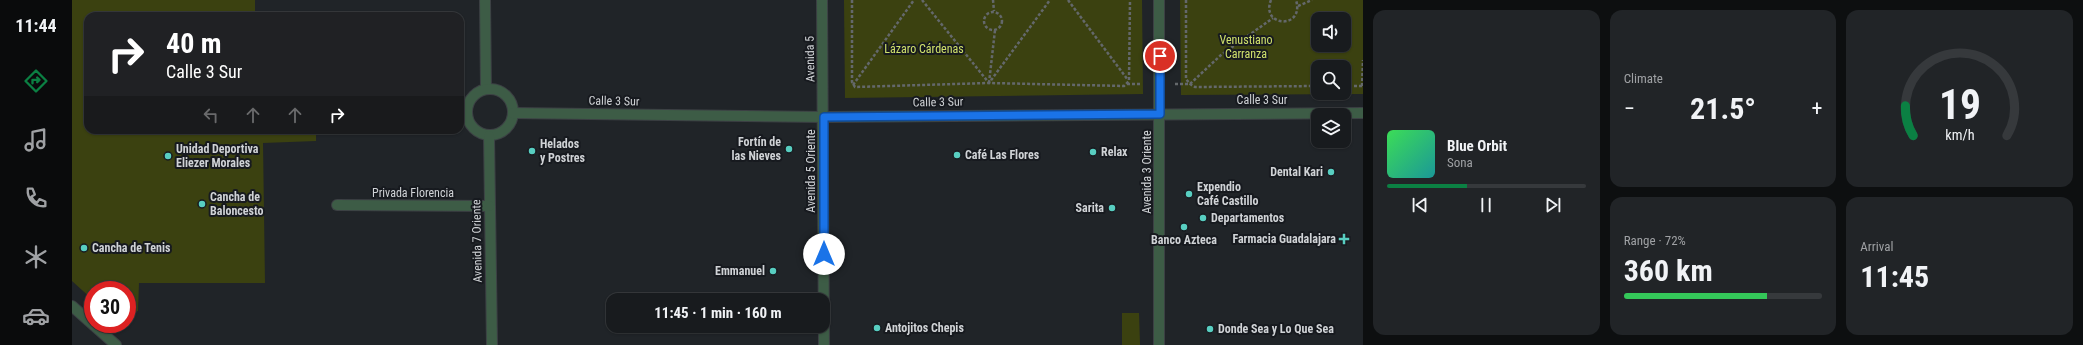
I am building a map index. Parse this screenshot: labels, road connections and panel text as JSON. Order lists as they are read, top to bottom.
{
  "streets": {
    "street": [
      "Avenida 5",
      "Calle 3 Sur",
      "Avenida 5 Oriente",
      "Avenida 3 Oriente",
      "Privada Florencia",
      "Avenida 7 Oriente"
    ]
  },
  "crossings": [
    ["Avenida 5", "Calle 3 Sur"],
    ["Avenida 5", "Avenida 5 Oriente"],
    ["Calle 3 Sur", "Avenida 5 Oriente"],
    ["Calle 3 Sur", "Avenida 3 Oriente"],
    ["Privada Florencia", "Avenida 7 Oriente"]
  ],
  "parks": ["Venustiano Carranza", "Lázaro Cárdenas"],
  "places": {
    "other": [
      "Fortín de las Nieves",
      "Helados y Postres",
      "Relax",
      "Café Las Flores",
      "Unidad Deportiva Eliezer Morales",
      "Dental Kari",
      "Expendio Café Castillo",
      "Cancha de Baloncesto",
      "Sarita",
      "Departamentos",
      "Banco Azteca",
      "Cancha de Tenis",
      "Emmanuel",
      "Antojitos Chepis",
      "Donde Sea y Lo Que Sea"
    ],
    "health": ["Farmacia Guadalajara"]
  },
  "page": {
    "tabs": "11:44",
    "tile": [
      "Climate",
      ["Range · 72%", "360 km"],
      ["Arrival", "11:45"]
    ],
    "turn": ["40 m", "Calle 3 Sur"],
    "heat": ["−", "21.5°", "+"],
    "song": ["Blue Orbit", "Sona"],
    "limit": "30",
    "trip": "11:45 · 1 min · 160 m",
    "gauge": ["19", "km/h"]
  }
}
